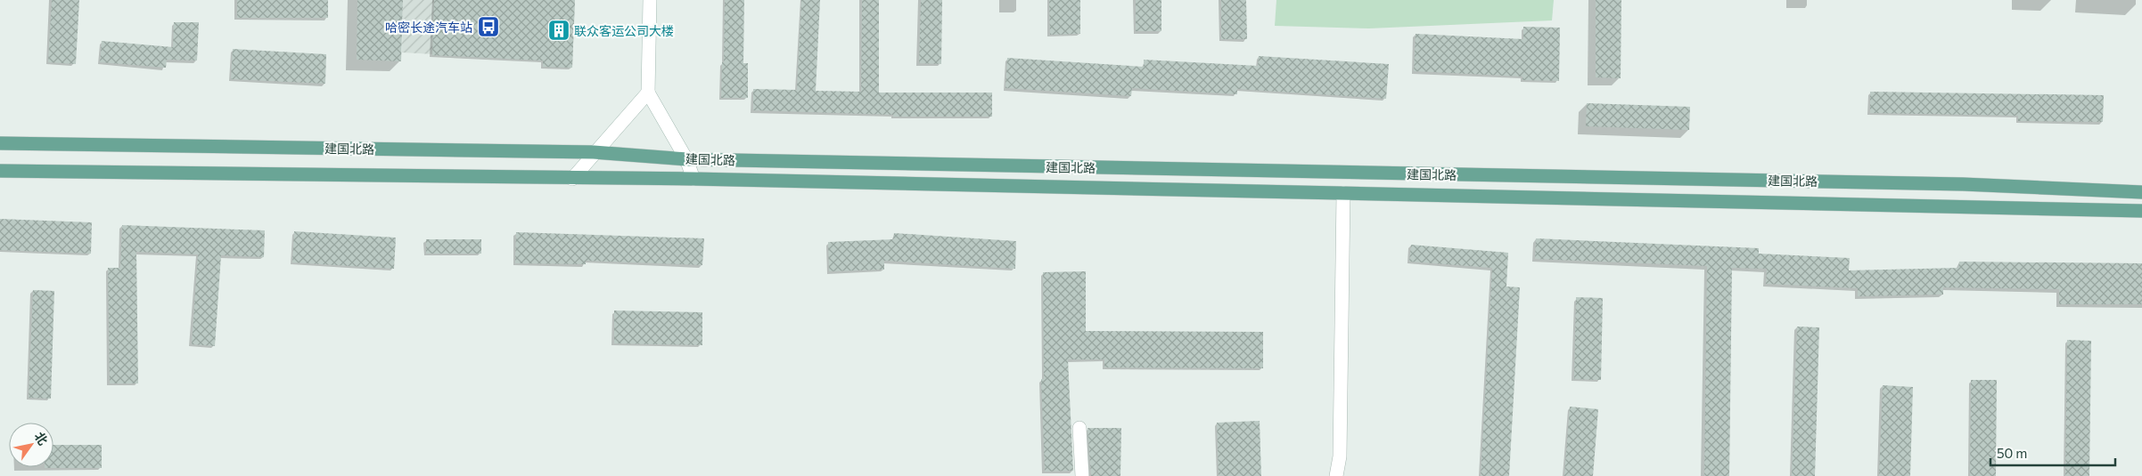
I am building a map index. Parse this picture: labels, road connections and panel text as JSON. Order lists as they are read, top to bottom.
{
  "streets": {
    "main road": ["建国北路"]
  },
  "places": {
    "bus stop": ["哈密长途汽车站"],
    "building": ["联众客运公司大楼"]
  },
  "scale_bar": "50 m",
  "north": "top right"
}
